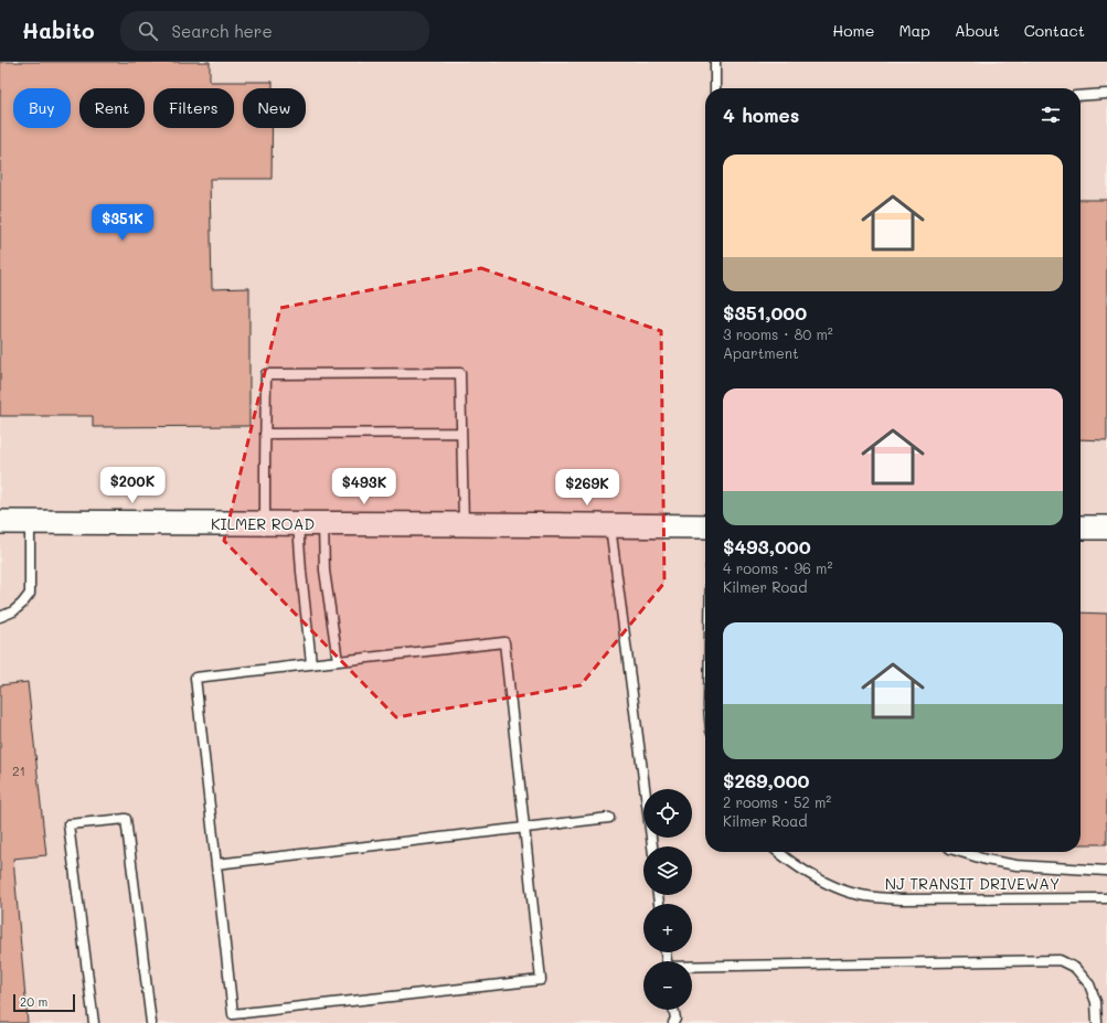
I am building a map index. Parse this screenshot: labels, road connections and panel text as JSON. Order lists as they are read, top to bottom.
{
  "streets": {
    "street": ["KILMER ROAD"],
    "lane": ["NJ TRANSIT DRIVEWAY"]
  },
  "house_numbers": ["21"],
  "scale_bar": "20 m",
  "page": {
    "header": "Habito",
    "search": "Search here",
    "nav": [
      "Home",
      "Map",
      "About",
      "Contact"
    ],
    "chip": [
      "Buy",
      "Rent",
      "Filters",
      "New"
    ],
    "heading": "4 homes",
    "list": [
      {
        "name": "$351,000",
        "note": "3 rooms · 80 m² · Apartment"
      },
      {
        "name": "$493,000",
        "note": "4 rooms · 96 m² · Kilmer Road"
      },
      {
        "name": "$269,000",
        "note": "2 rooms · 52 m² · Kilmer Road"
      }
    ],
    "price": [
      "$351K",
      "$200K",
      "$493K",
      "$269K"
    ],
    "map_buttons": ["+", "−"],
    "scale": "20 m"
  }
}
